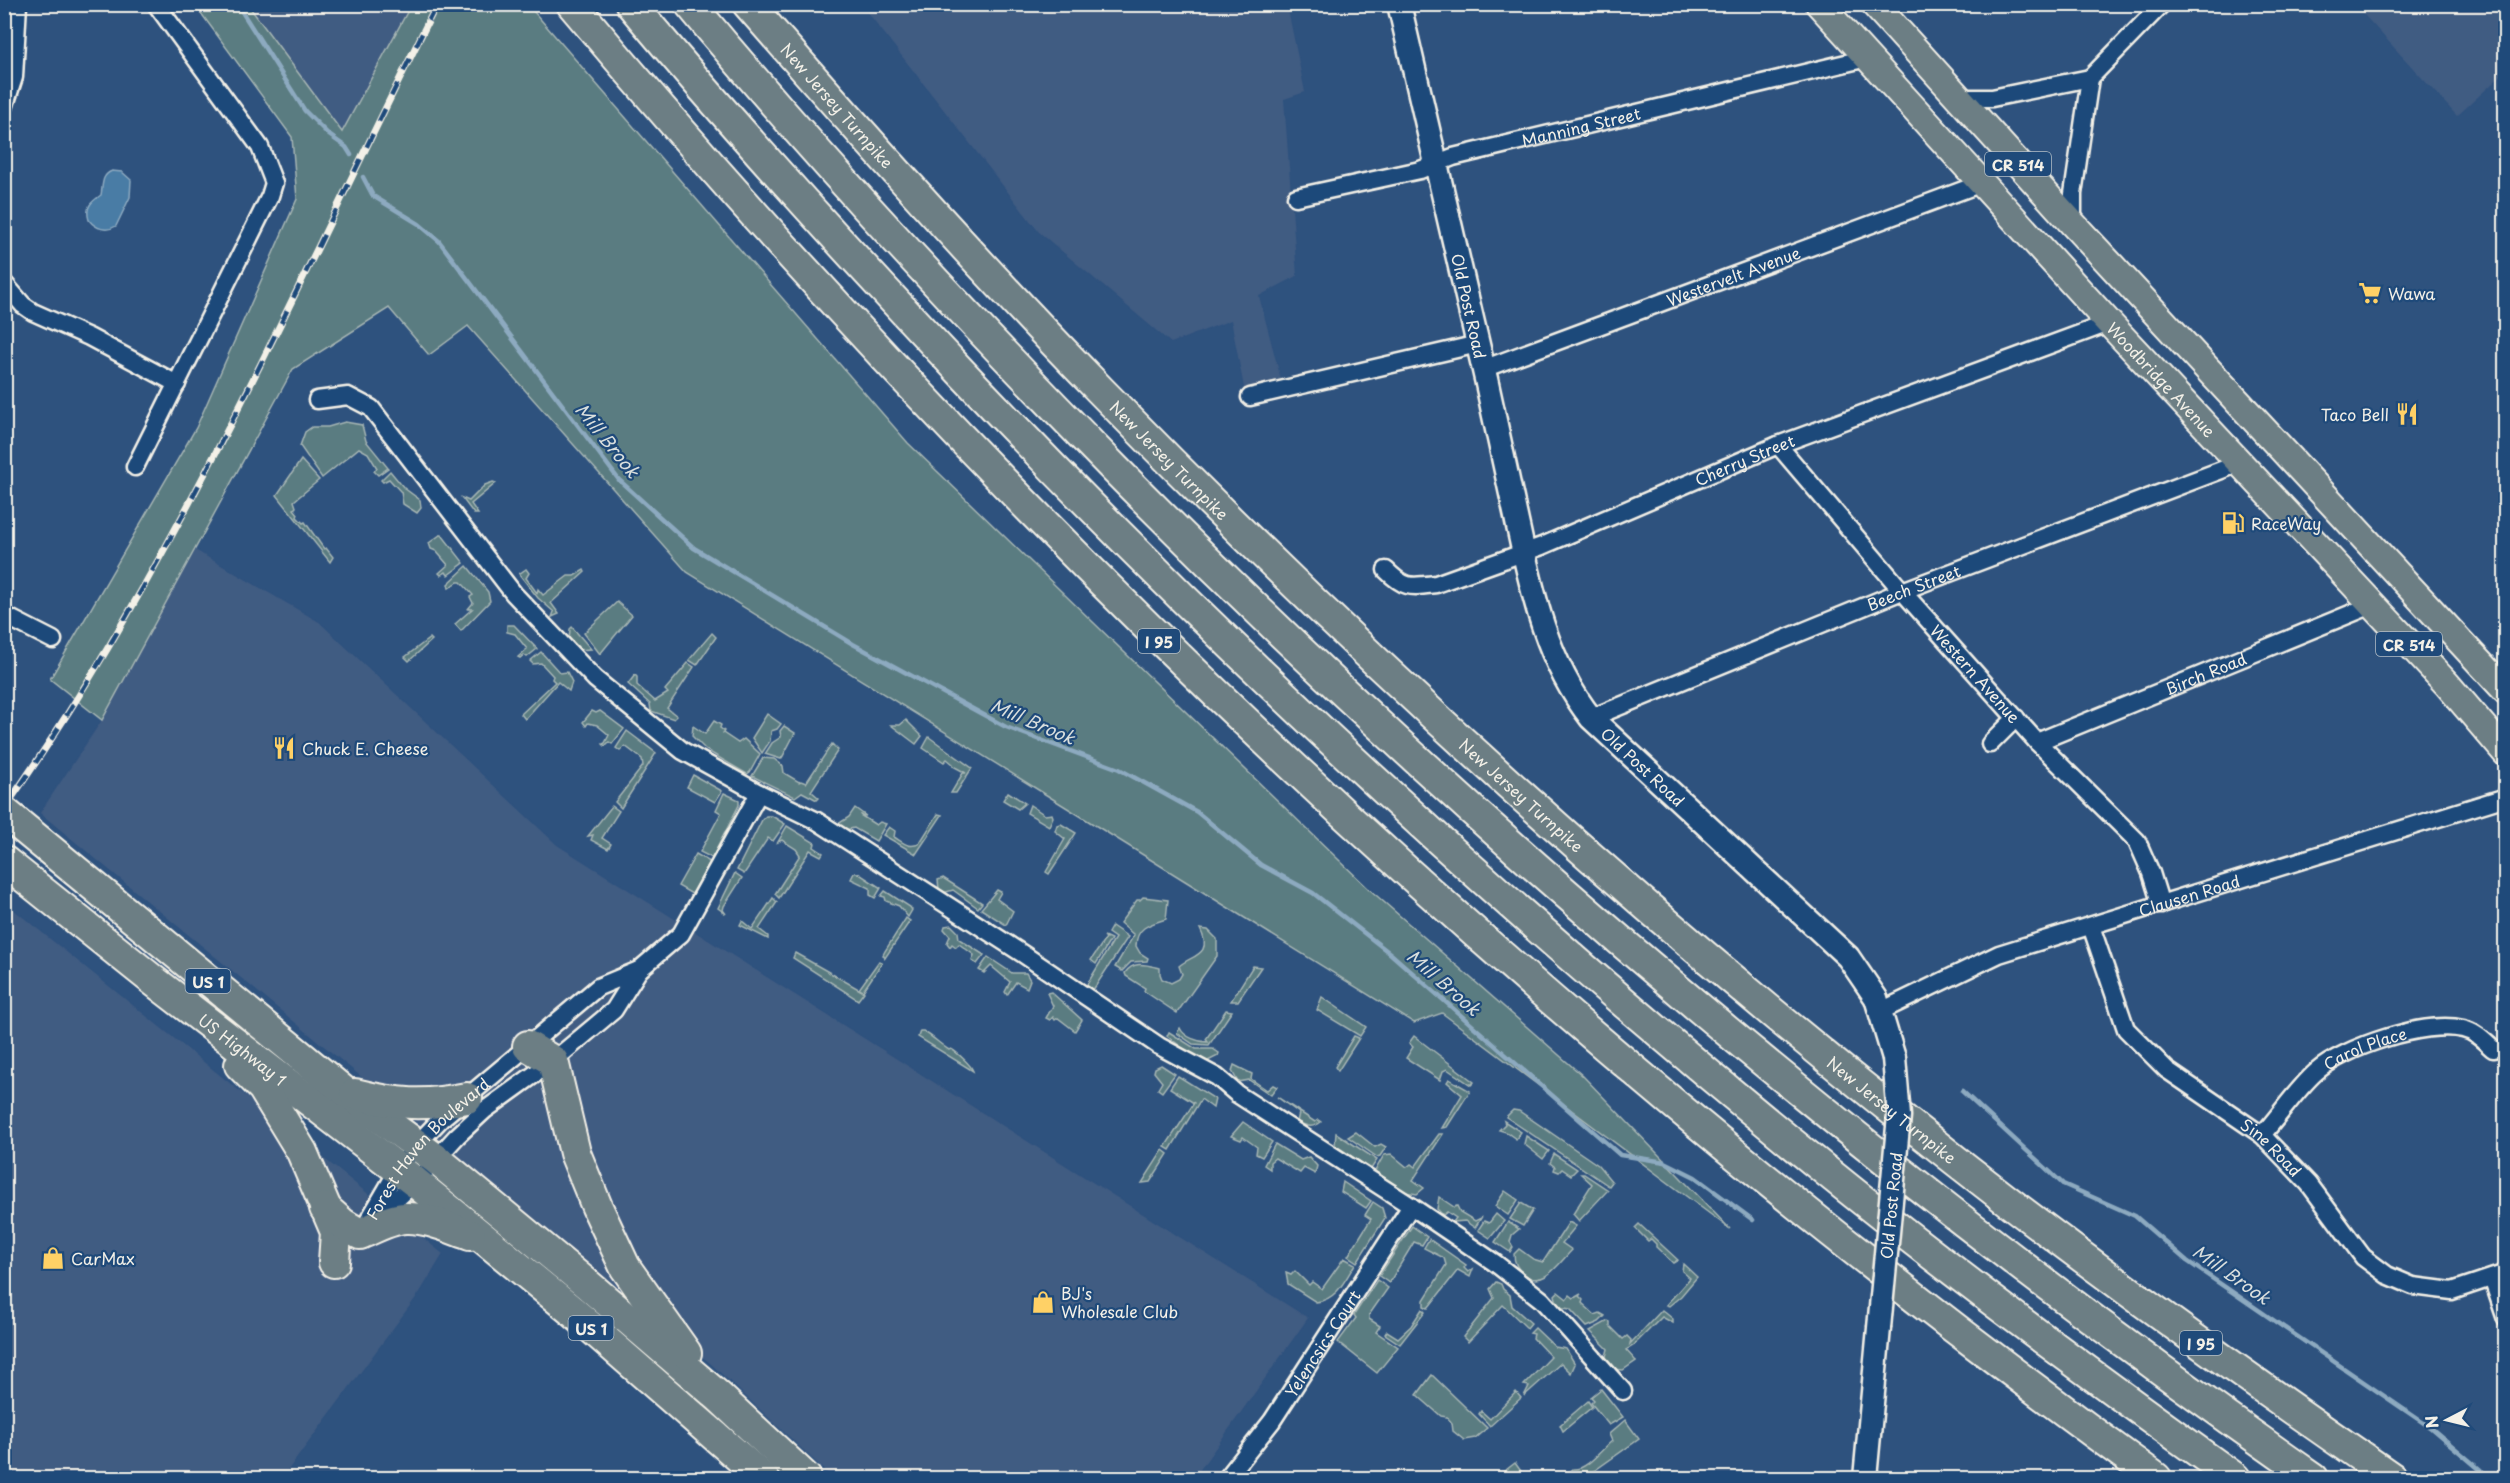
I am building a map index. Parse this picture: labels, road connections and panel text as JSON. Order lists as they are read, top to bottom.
{
  "streets": {
    "highway": [
      "New Jersey Turnpike",
      "I 95",
      "US 1",
      "US Highway 1"
    ],
    "main road": ["CR 514", "Woodbridge Avenue"],
    "street": [
      "Manning Street",
      "Westervelt Avenue",
      "Old Post Road",
      "Cherry Street",
      "Beech Street",
      "Western Avenue",
      "Birch Road",
      "Clausen Road",
      "Carol Place",
      "Sine Road",
      "Forest Haven Boulevard",
      "Yelencsics Court"
    ]
  },
  "crossings": [
    ["Manning Street", "Old Post Road"],
    ["Manning Street", "Woodbridge Avenue"],
    ["Westervelt Avenue", "Old Post Road"],
    ["Westervelt Avenue", "Woodbridge Avenue"],
    ["Old Post Road", "Cherry Street"],
    ["Old Post Road", "Beech Street"],
    ["Old Post Road", "Clausen Road"],
    ["Woodbridge Avenue", "Cherry Street"],
    ["Woodbridge Avenue", "Beech Street"],
    ["Woodbridge Avenue", "Birch Road"],
    ["Cherry Street", "Western Avenue"],
    ["Beech Street", "Western Avenue"],
    ["Western Avenue", "Birch Road"],
    ["Western Avenue", "Clausen Road"],
    ["Clausen Road", "Sine Road"],
    ["US 1", "US Highway 1"],
    ["US 1", "Forest Haven Boulevard"],
    ["US Highway 1", "Forest Haven Boulevard"],
    ["Carol Place", "Sine Road"]
  ],
  "water": ["Mill Brook"],
  "places": {
    "supermarket": ["Wawa"],
    "restaurant": ["Taco Bell", "Chuck E. Cheese"],
    "fuel station": ["RaceWay"],
    "shop": ["CarMax", "BJ's Wholesale Club"]
  },
  "north": "left"
}
